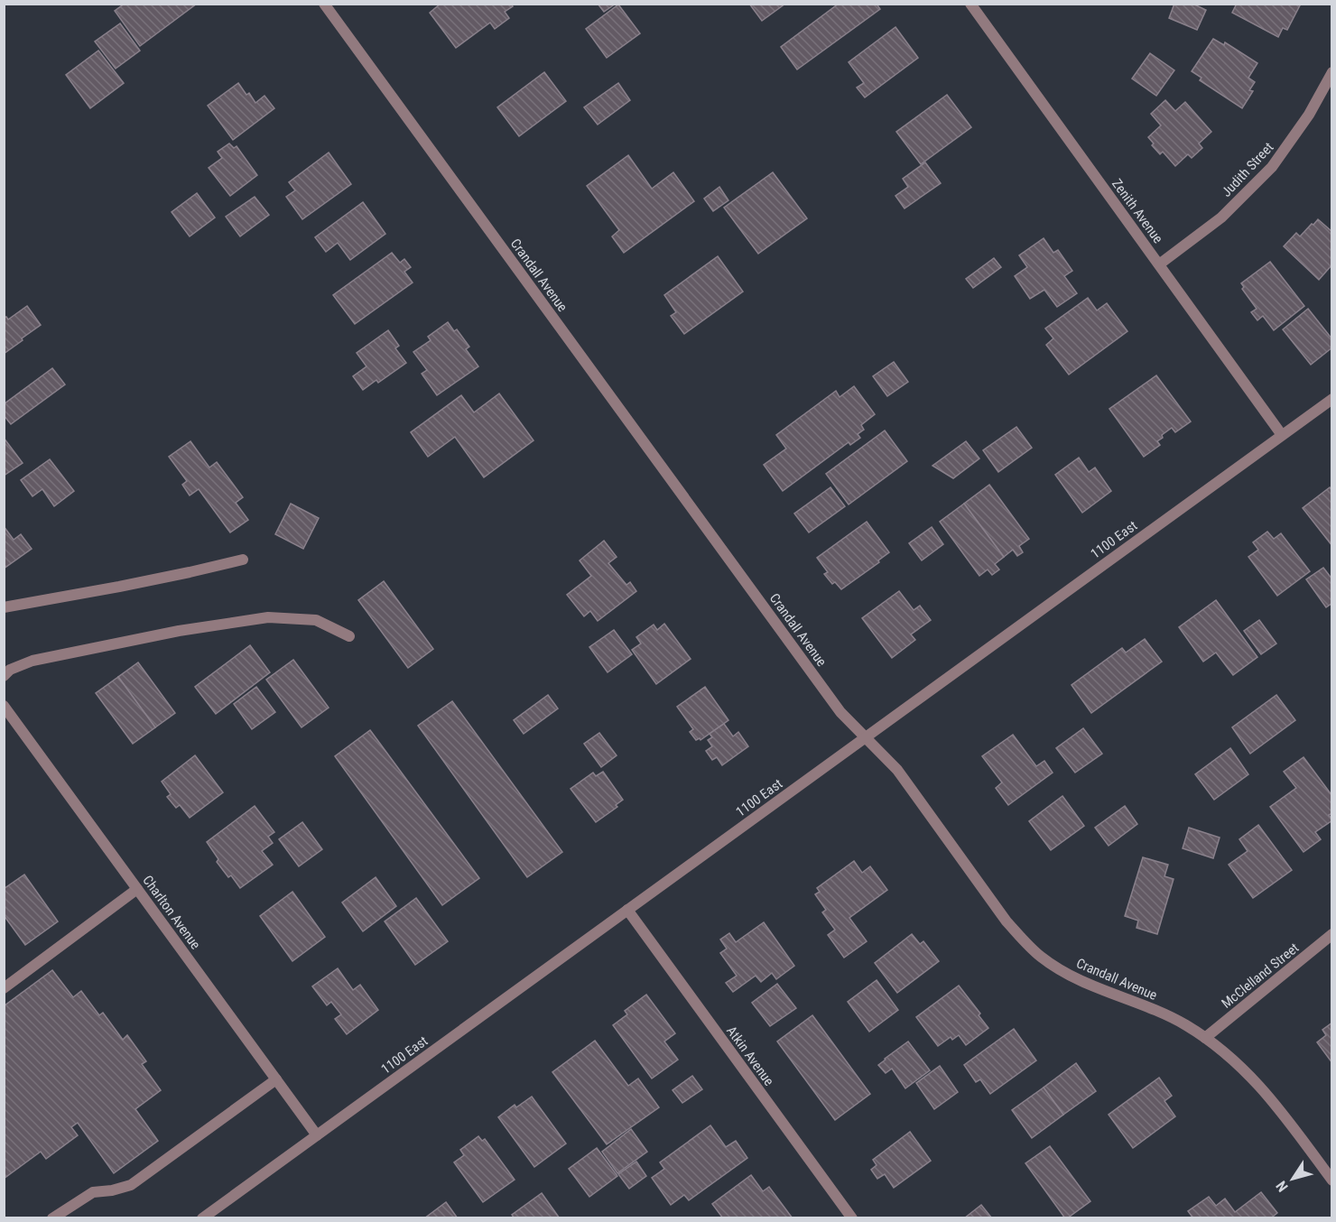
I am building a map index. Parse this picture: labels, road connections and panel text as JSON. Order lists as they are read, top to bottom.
{
  "streets": {
    "street": [
      "Judith Street",
      "Zenith Avenue",
      "Crandall Avenue",
      "1100 East",
      "Charlton Avenue",
      "McClelland Street",
      "Atkin Avenue"
    ]
  },
  "crossings": [
    ["Judith Street", "Zenith Avenue"],
    ["Zenith Avenue", "1100 East"],
    ["Crandall Avenue", "1100 East"],
    ["Crandall Avenue", "McClelland Street"],
    ["1100 East", "Charlton Avenue"],
    ["1100 East", "Atkin Avenue"]
  ],
  "north": "bottom left"
}
